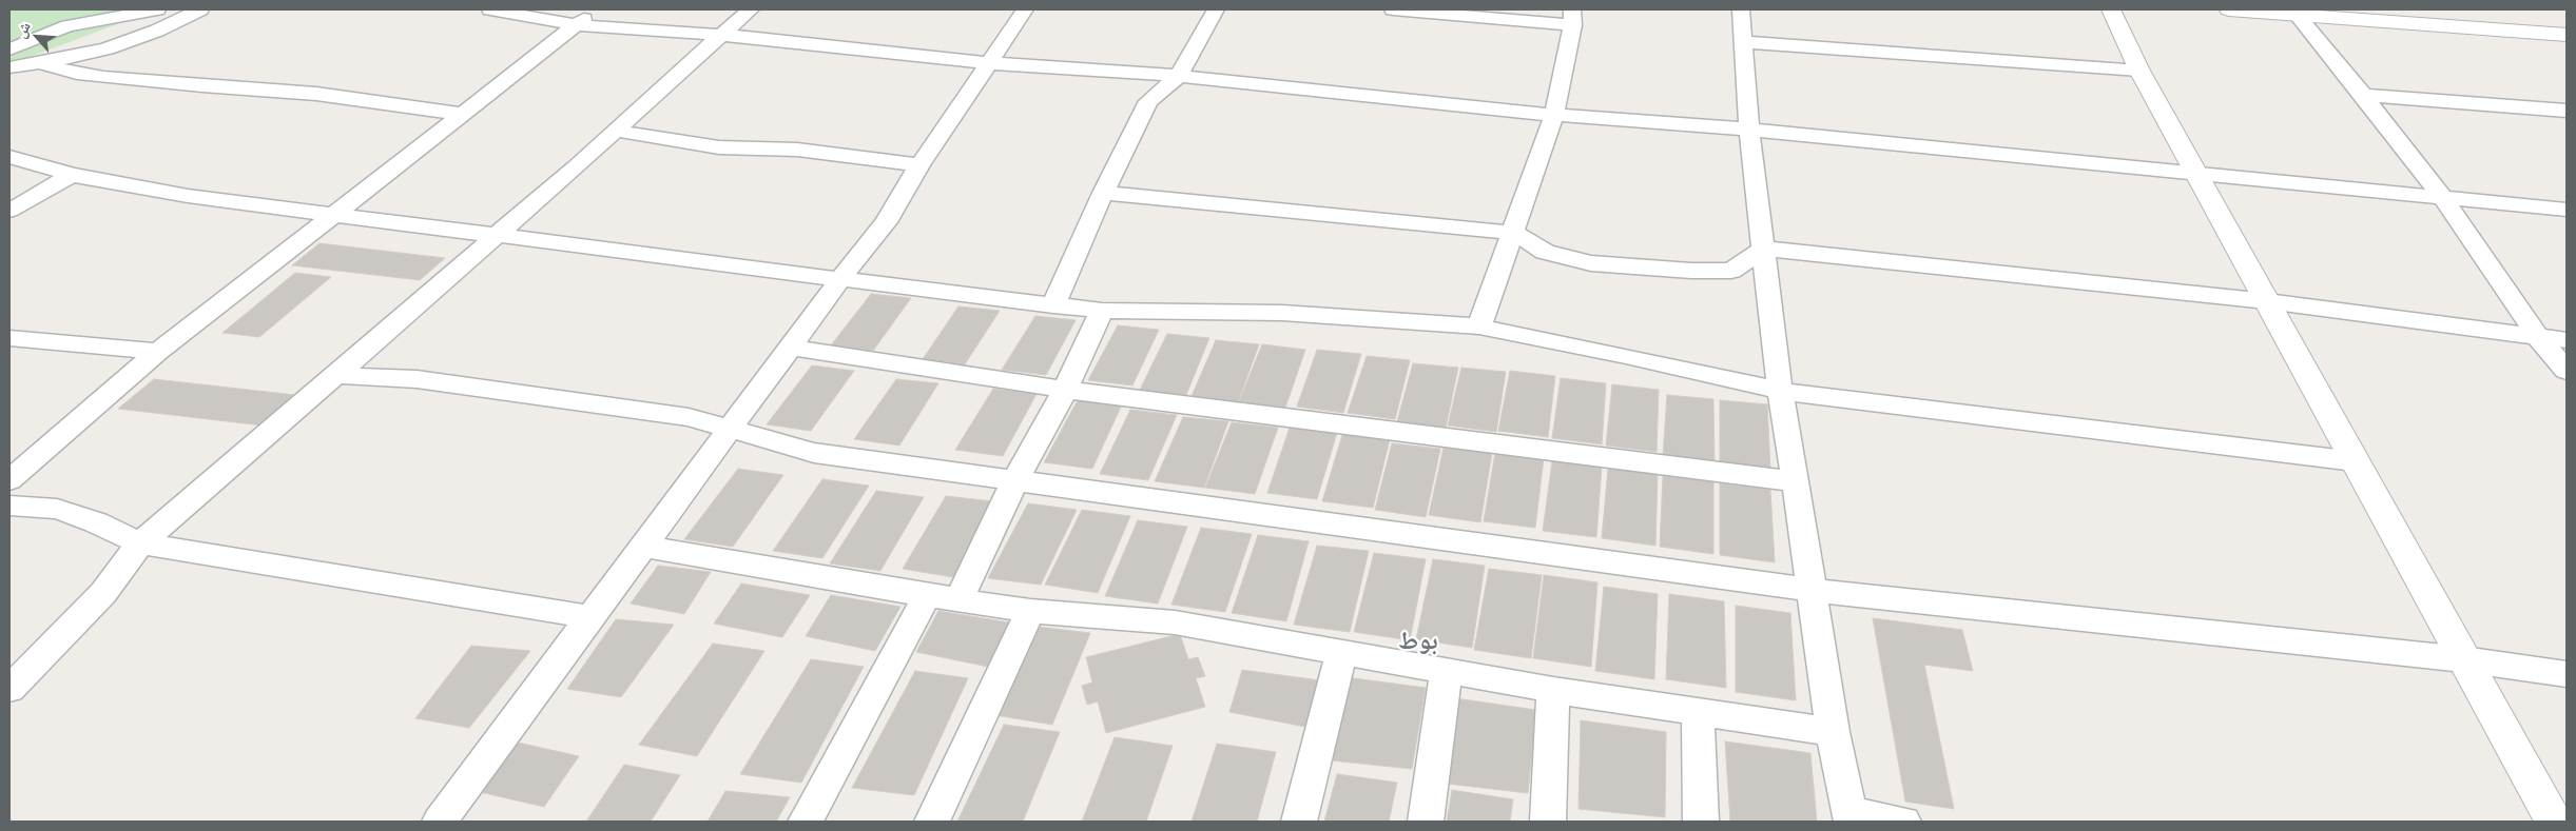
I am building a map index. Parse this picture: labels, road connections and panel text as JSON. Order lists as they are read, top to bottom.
{
  "districts": ["بوط"],
  "north": "top left"
}
